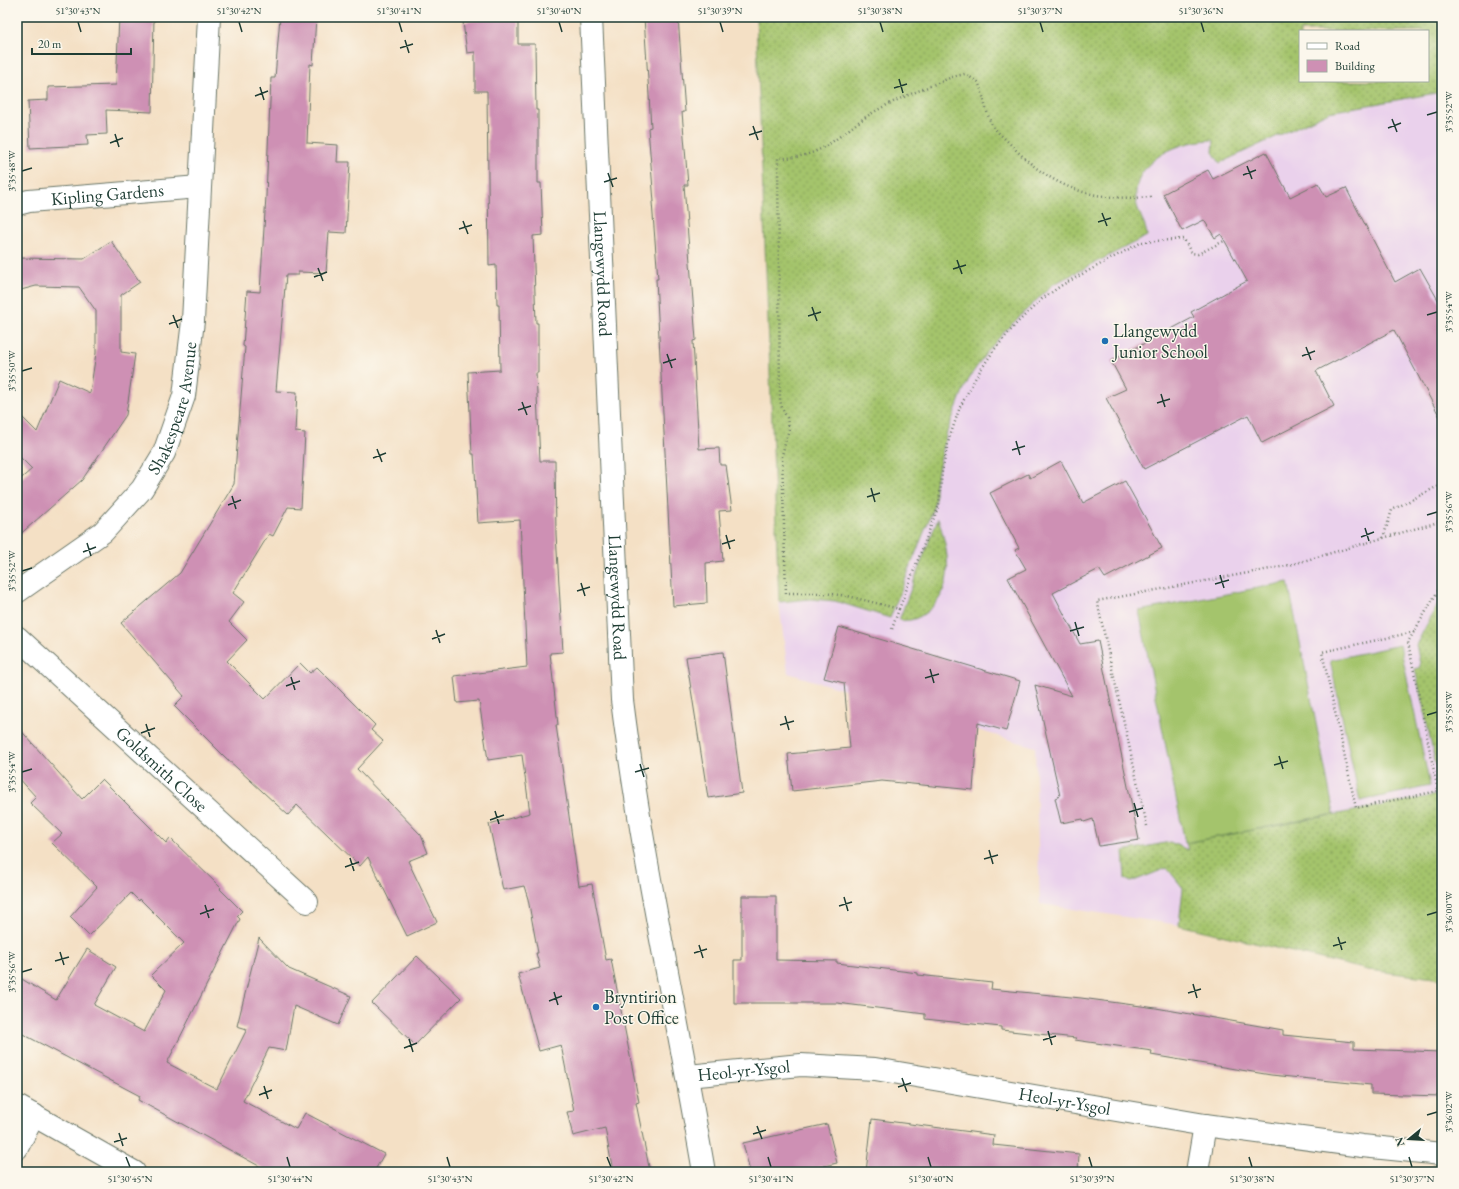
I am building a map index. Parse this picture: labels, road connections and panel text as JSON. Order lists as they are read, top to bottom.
{
  "streets": {
    "street": [
      "Kipling Gardens",
      "Llangewydd Road",
      "Shakespeare Avenue",
      "Goldsmith Close",
      "Heol-yr-Ysgol"
    ]
  },
  "crossings": [
    ["Kipling Gardens", "Shakespeare Avenue"],
    ["Llangewydd Road", "Heol-yr-Ysgol"]
  ],
  "places": ["Llangewydd Junior School", "Bryntirion Post Office"],
  "legend": ["Road", "Building"],
  "scale_bar": "20 m",
  "north": "left",
  "coordinates": [
    "51°30'43\"N",
    "51°30'42\"N",
    "51°30'41\"N",
    "51°30'40\"N",
    "51°30'39\"N",
    "51°30'38\"N",
    "51°30'37\"N",
    "51°30'36\"N",
    "3°35'52\"W",
    "3°35'48\"W",
    "3°35'54\"W",
    "3°35'50\"W",
    "3°35'56\"W",
    "3°35'58\"W",
    "3°36'00\"W",
    "3°36'02\"W",
    "51°30'45\"N",
    "51°30'44\"N"
  ]
}
